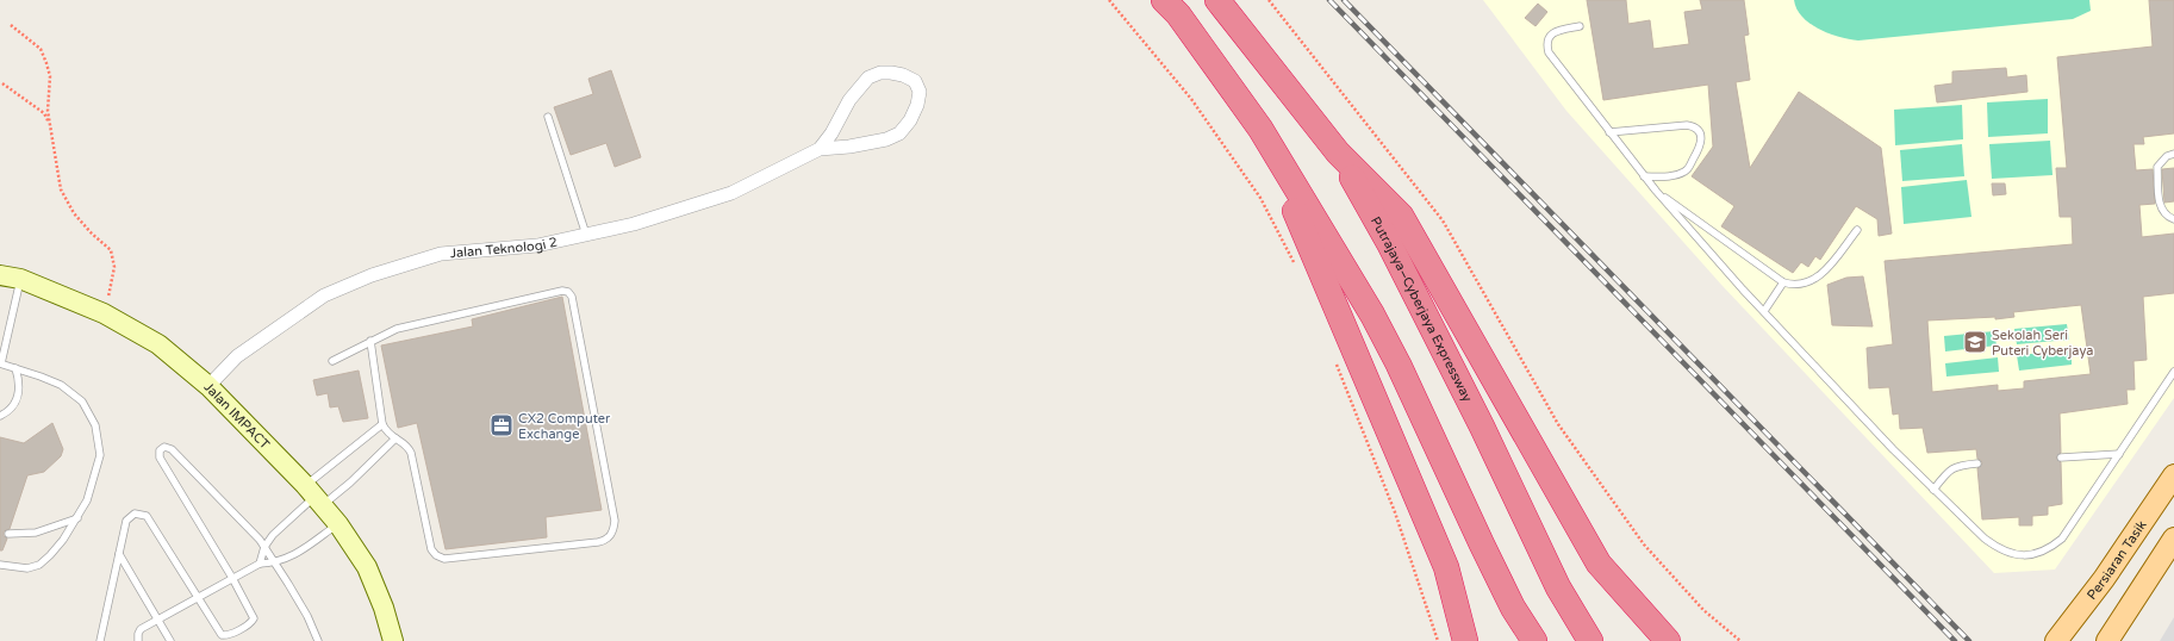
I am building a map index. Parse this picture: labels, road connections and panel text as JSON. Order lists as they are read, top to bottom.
{
  "streets": {
    "highway": ["Putrajaya–Cyberjaya Expressway"],
    "main road": ["Persiaran Tasik"],
    "street": ["Jalan Teknologi 2", "Jalan IMPACT"]
  },
  "crossings": [
    ["Jalan Teknologi 2", "Jalan IMPACT"]
  ],
  "places": {
    "school or university": ["Sekolah Seri Puteri Cyberjaya"],
    "office": ["CX2 Computer Exchange"]
  }
}
